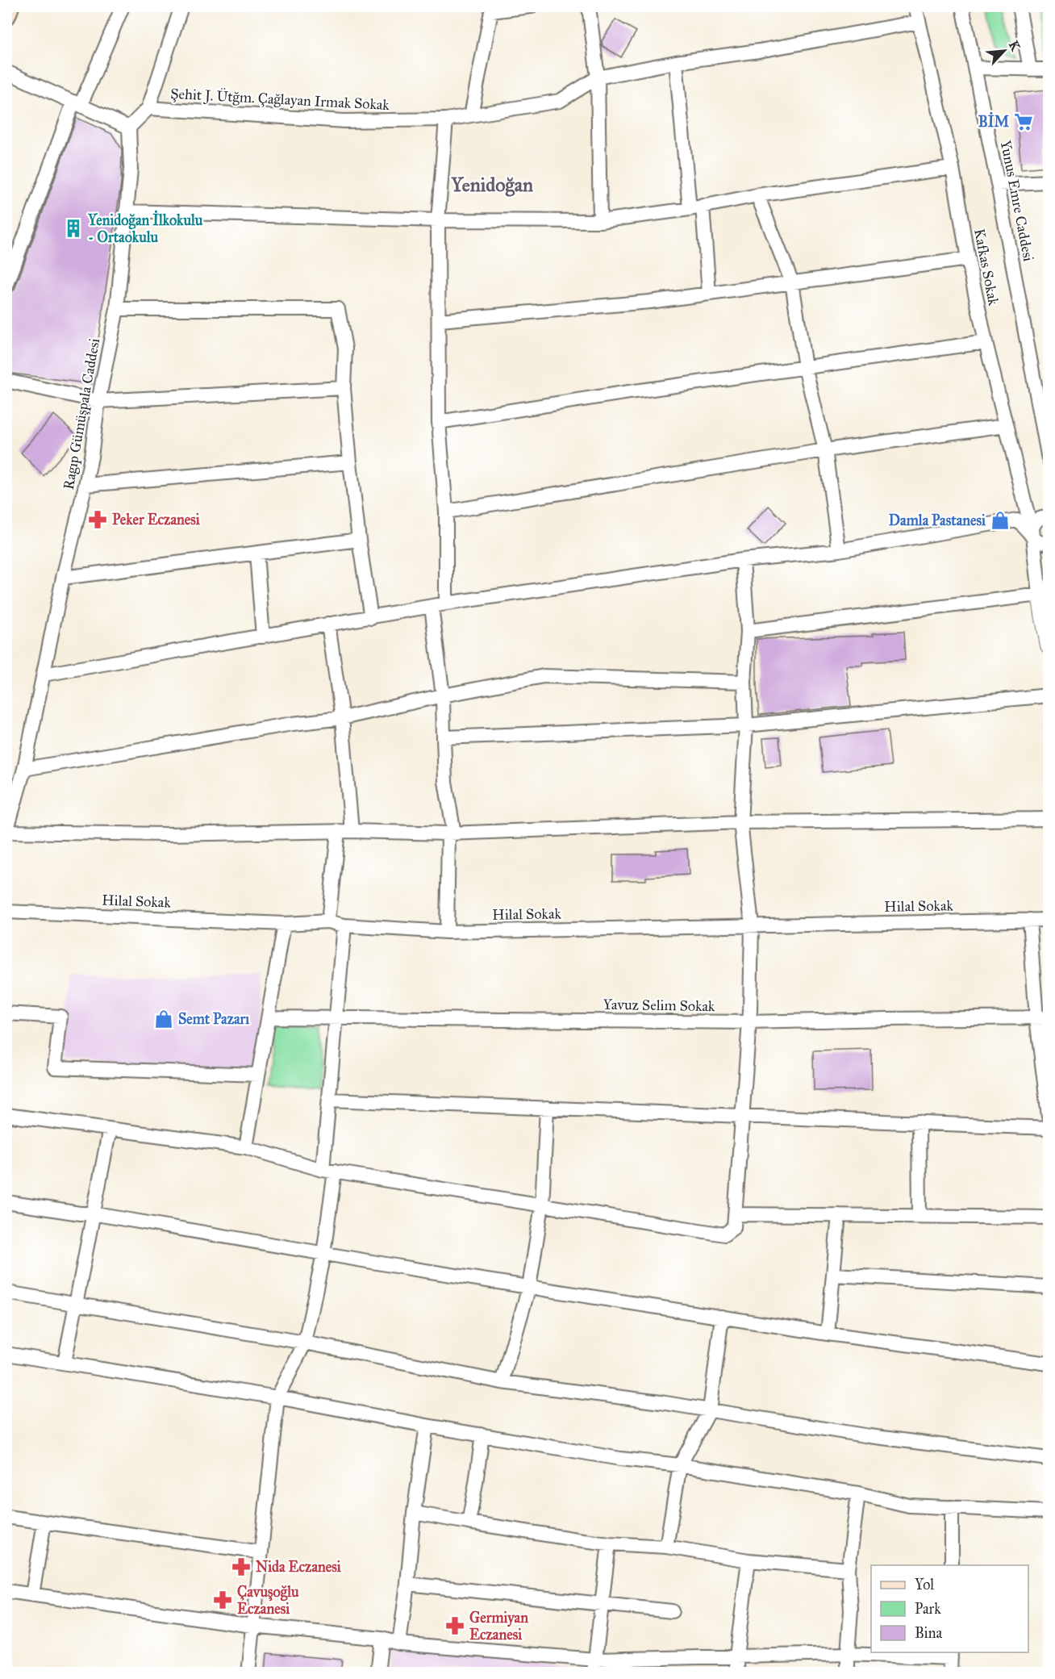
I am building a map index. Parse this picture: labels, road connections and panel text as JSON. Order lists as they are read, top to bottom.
{
  "streets": {
    "street": [
      "Şehit J. Ütğm. Çağlayan Irmak Sokak",
      "Yunus Emre Caddesi",
      "Kafkas Sokak",
      "Ragıp Gümüşpala Caddesi",
      "Hilal Sokak",
      "Yavuz Selim Sokak"
    ]
  },
  "crossings": [
    ["Şehit J. Ütğm. Çağlayan Irmak Sokak", "Kafkas Sokak"]
  ],
  "districts": ["Yenidoğan"],
  "places": {
    "supermarket": ["BİM"],
    "building": ["Yenidoğan İlkokulu - Ortaokulu"],
    "pharmacy": [
      "Peker Eczanesi",
      "Nida Eczanesi",
      "Çavuşoğlu Eczanesi",
      "Germiyan Eczanesi"
    ],
    "shop": ["Damla Pastanesi", "Semt Pazarı"]
  },
  "legend": ["Yol", "Park", "Bina"],
  "north": "top right"
}
